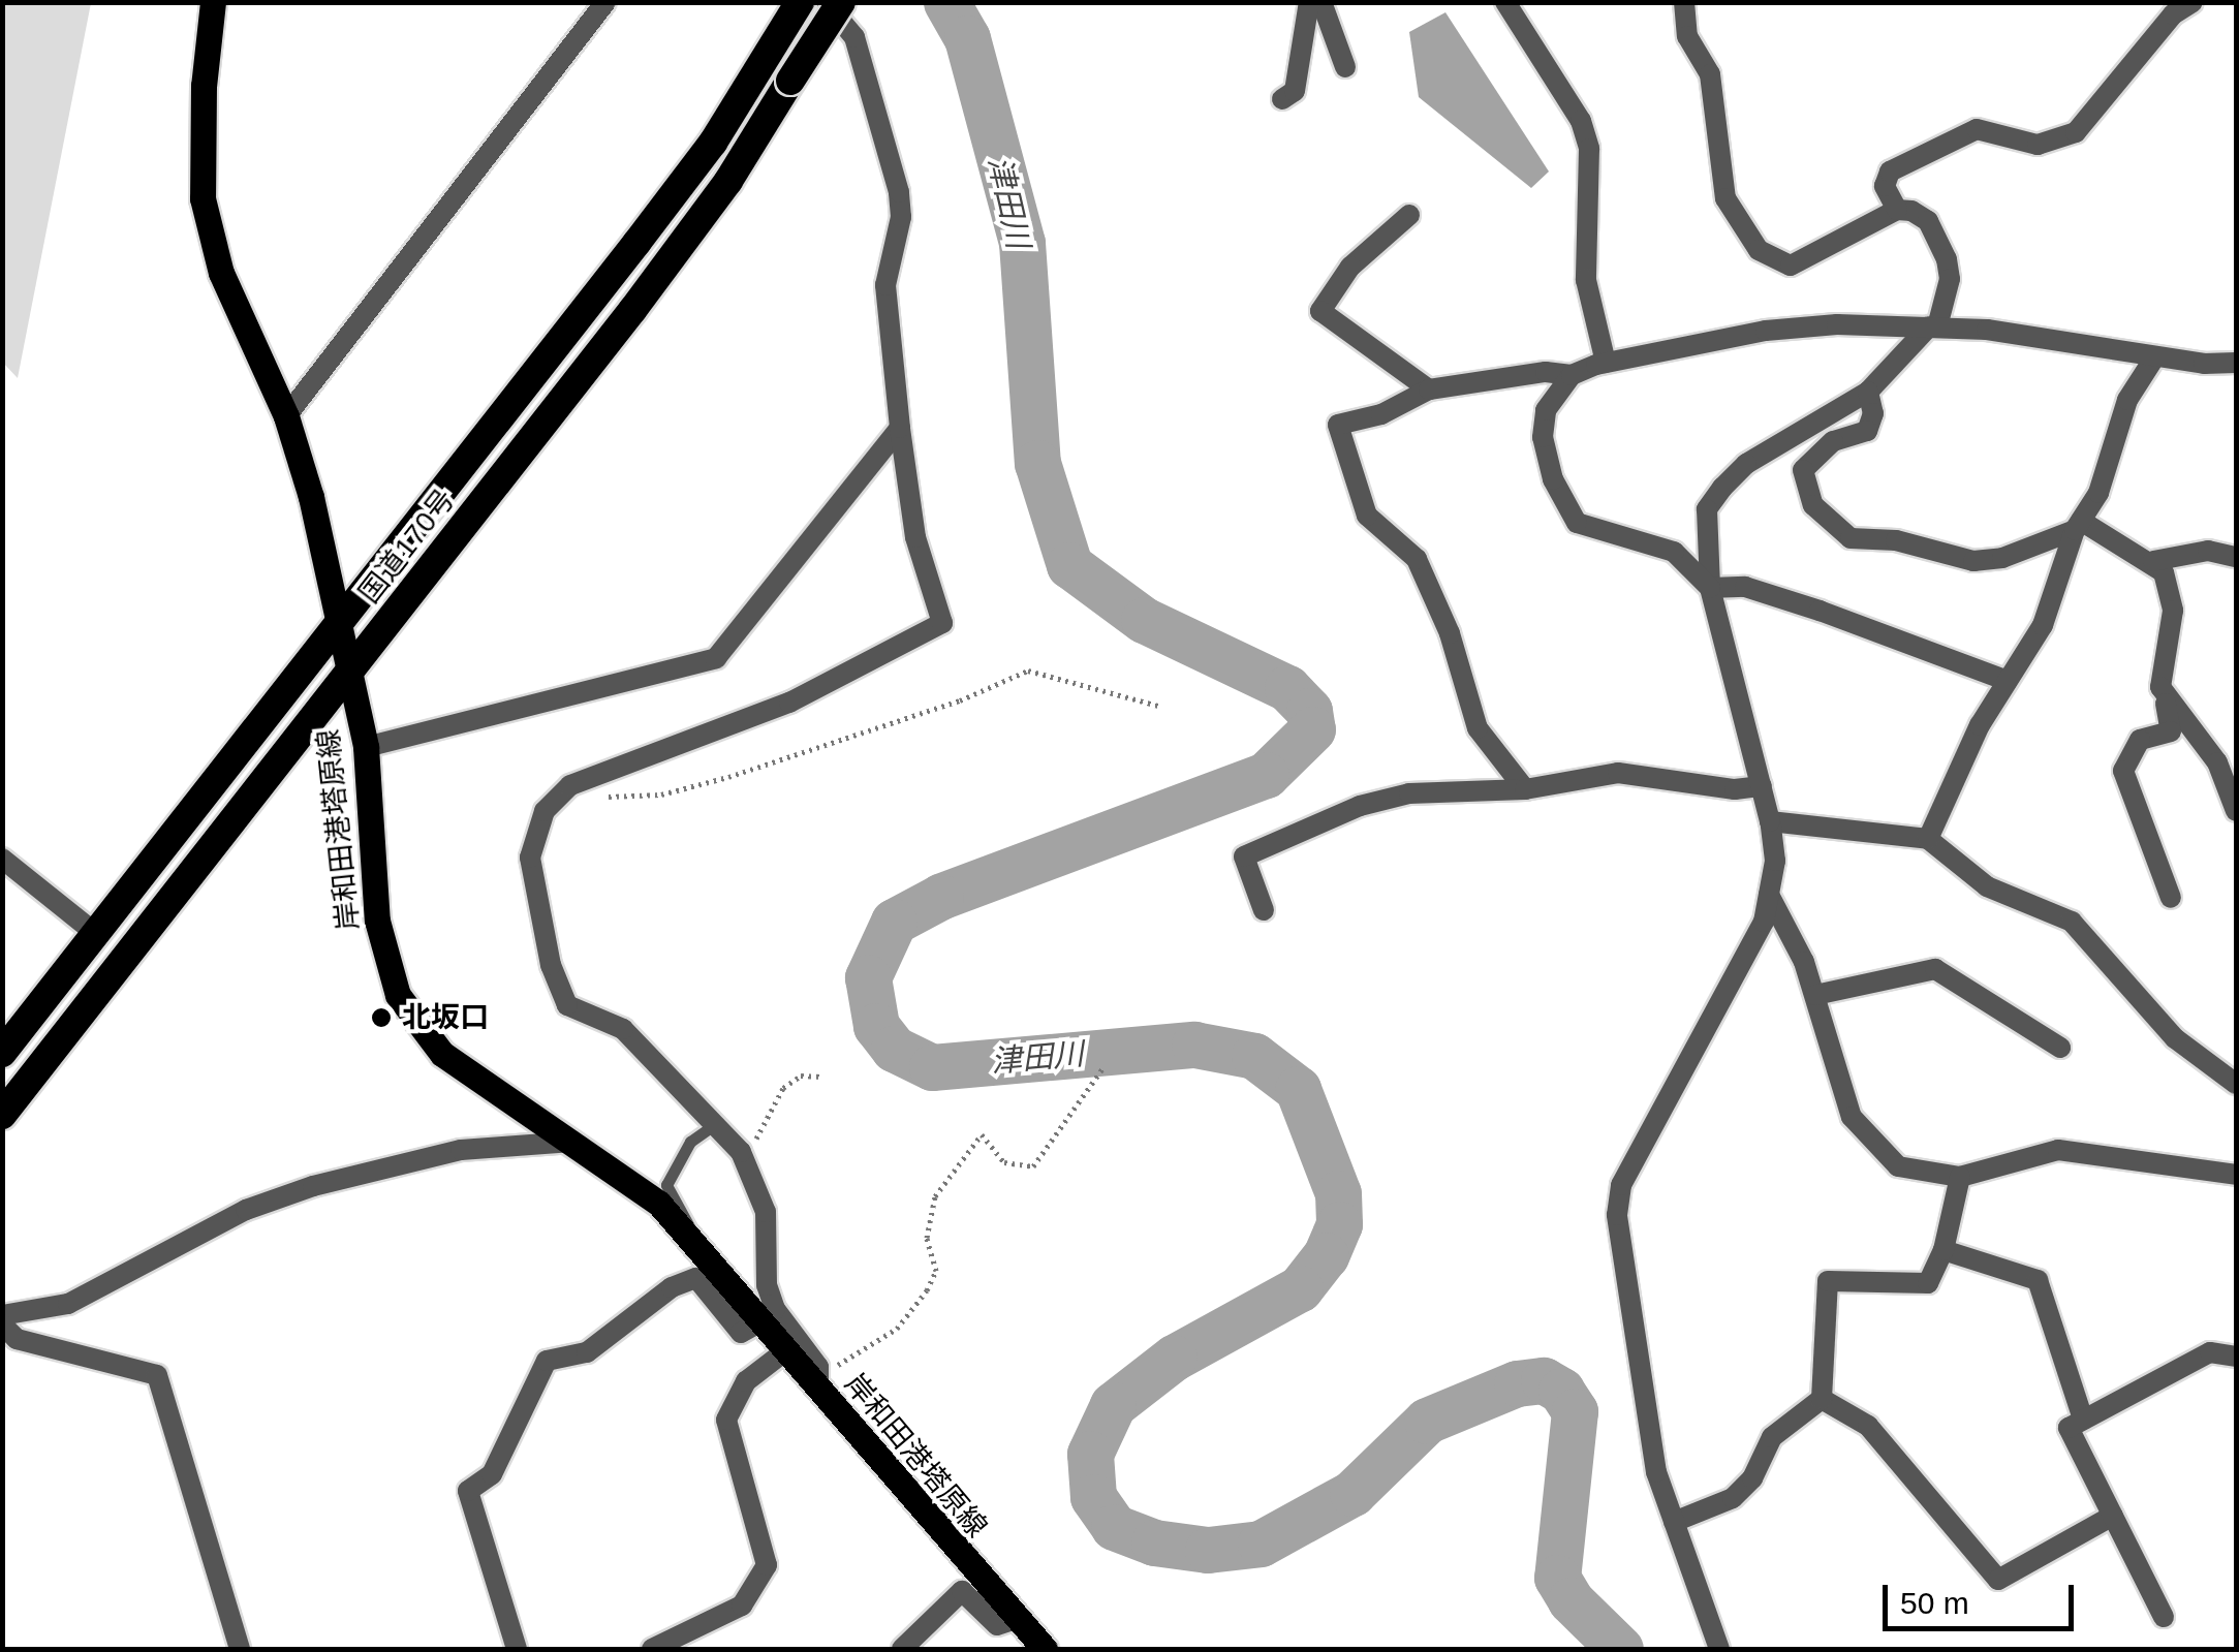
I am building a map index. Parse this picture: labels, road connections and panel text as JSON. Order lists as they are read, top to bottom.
{
  "streets": {
    "highway": ["国道170号"],
    "main road": ["岸和田港塔原線"]
  },
  "crossings": [
    ["国道170号", "岸和田港塔原線"]
  ],
  "water": ["津田川"],
  "places": ["北坂口"],
  "scale_bar": "50 m"
}
